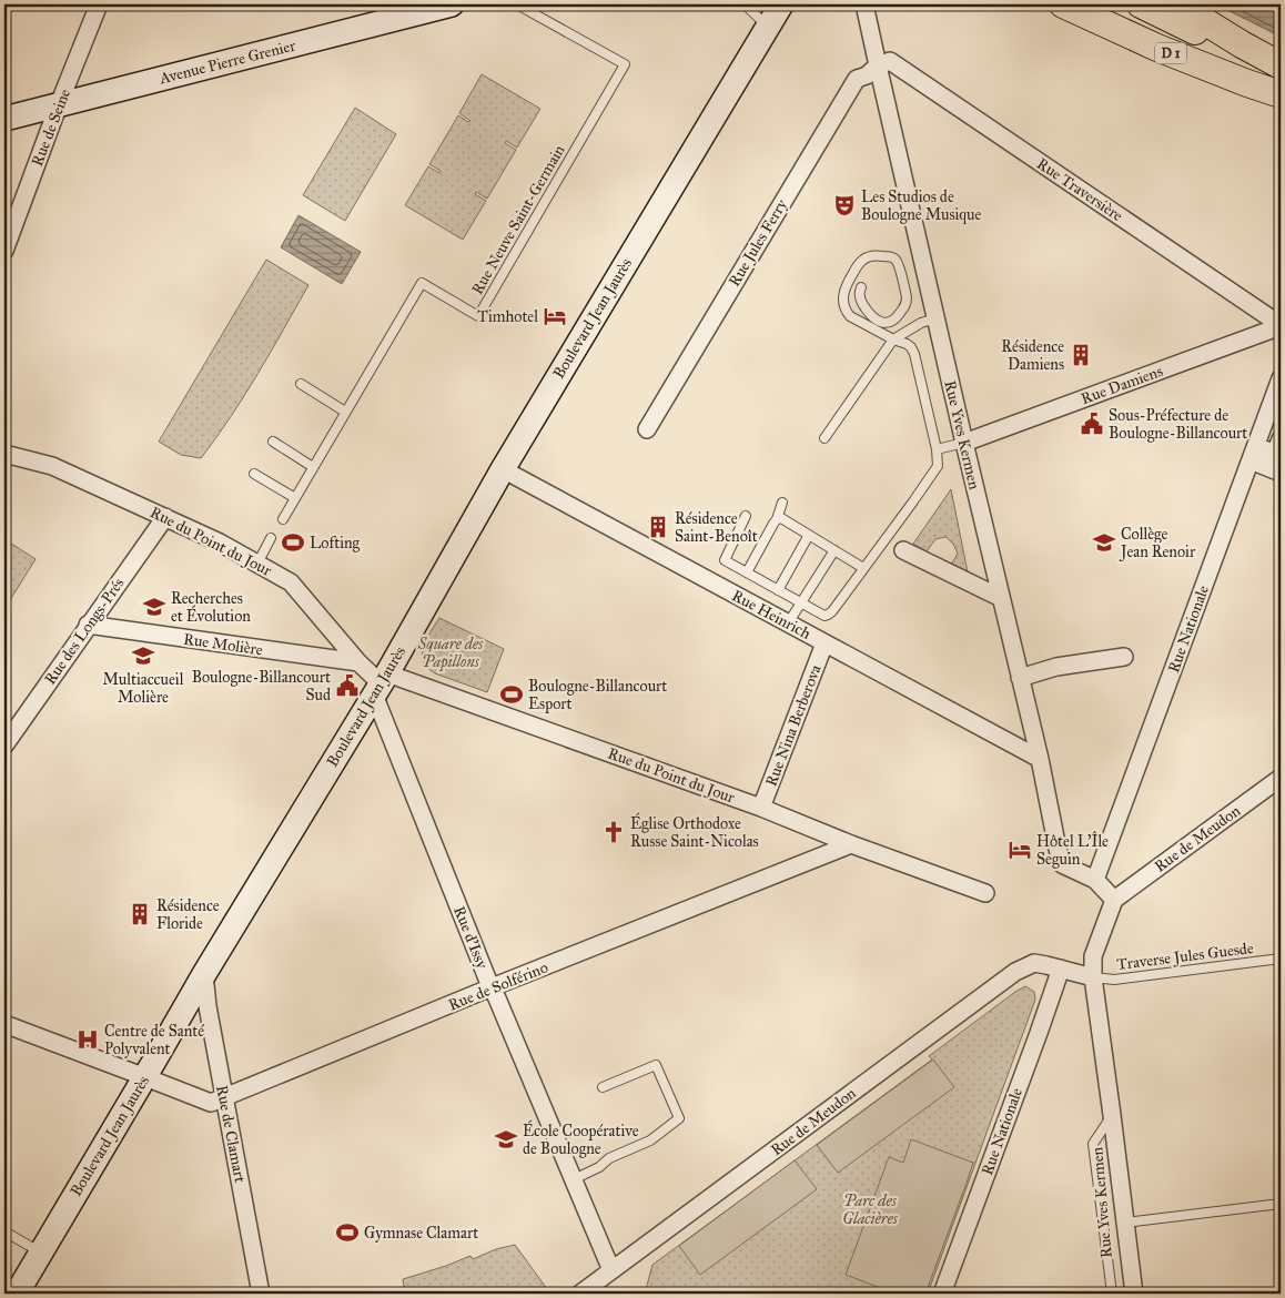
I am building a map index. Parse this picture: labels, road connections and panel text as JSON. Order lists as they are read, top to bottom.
{
  "streets": {
    "main road": ["D 1"],
    "street": [
      "Avenue Pierre Grenier",
      "Rue de Seine",
      "Rue Traversière",
      "Rue Jules Ferry",
      "Boulevard Jean Jaurès",
      "Rue Damiens",
      "Rue Yves Kermen",
      "Rue du Point du Jour",
      "Rue Heinrich",
      "Rue Nationale",
      "Rue des Longs-Prés",
      "Rue Molière",
      "Rue Nina Berberova",
      "Rue de Meudon",
      "Rue d'Issy",
      "Rue de Solférino",
      "Rue de Clamart"
    ],
    "lane": ["Rue Neuve Saint-Germain", "Traverse Jules Guesde"]
  },
  "crossings": [
    ["Avenue Pierre Grenier", "Rue de Seine"],
    ["Rue Traversière", "Rue Jules Ferry"],
    ["Rue Traversière", "Rue Damiens"],
    ["Rue Traversière", "Rue Yves Kermen"],
    ["Rue Jules Ferry", "Rue Yves Kermen"],
    ["Boulevard Jean Jaurès", "Rue du Point du Jour"],
    ["Boulevard Jean Jaurès", "Rue Heinrich"],
    ["Boulevard Jean Jaurès", "Rue d'Issy"],
    ["Boulevard Jean Jaurès", "Rue de Solférino"],
    ["Boulevard Jean Jaurès", "Rue de Clamart"],
    ["Rue Damiens", "Rue Yves Kermen"],
    ["Rue Yves Kermen", "Rue Heinrich"],
    ["Rue Yves Kermen", "Rue Nationale"],
    ["Rue Yves Kermen", "Rue de Meudon"],
    ["Rue Yves Kermen", "Traverse Jules Guesde"],
    ["Rue du Point du Jour", "Rue des Longs-Prés"],
    ["Rue du Point du Jour", "Rue Molière"],
    ["Rue du Point du Jour", "Rue Nina Berberova"],
    ["Rue du Point du Jour", "Rue d'Issy"],
    ["Rue du Point du Jour", "Rue de Solférino"],
    ["Rue Heinrich", "Rue Nina Berberova"],
    ["Rue Nationale", "Rue de Meudon"],
    ["Rue des Longs-Prés", "Rue Molière"],
    ["Rue de Meudon", "Rue d'Issy"],
    ["Rue de Meudon", "Traverse Jules Guesde"],
    ["Rue d'Issy", "Rue de Solférino"],
    ["Rue de Solférino", "Rue de Clamart"]
  ],
  "parks": ["Square des Papillons", "Parc des Glacières"],
  "places": {
    "theatre": ["Les Studios de Boulogne Musique"],
    "hotel": ["Timhotel", "Hôtel L'Île Seguin"],
    "building": ["Résidence Damiens", "Résidence Saint-Benoît", "Résidence Floride"],
    "public building": ["Sous-Préfecture de Boulogne-Billancourt", "Boulogne-Billancourt Sud"],
    "sports": ["Lofting", "Boulogne-Billancourt Esport", "Gymnase Clamart"],
    "school or university": [
      "Collège Jean Renoir",
      "Recherches et Évolution",
      "Multiaccueil Molière",
      "École Coopérative de Boulogne"
    ],
    "church": ["Église Orthodoxe Russe Saint-Nicolas"],
    "hospital": ["Centre de Santé Polyvalent"]
  }
}
